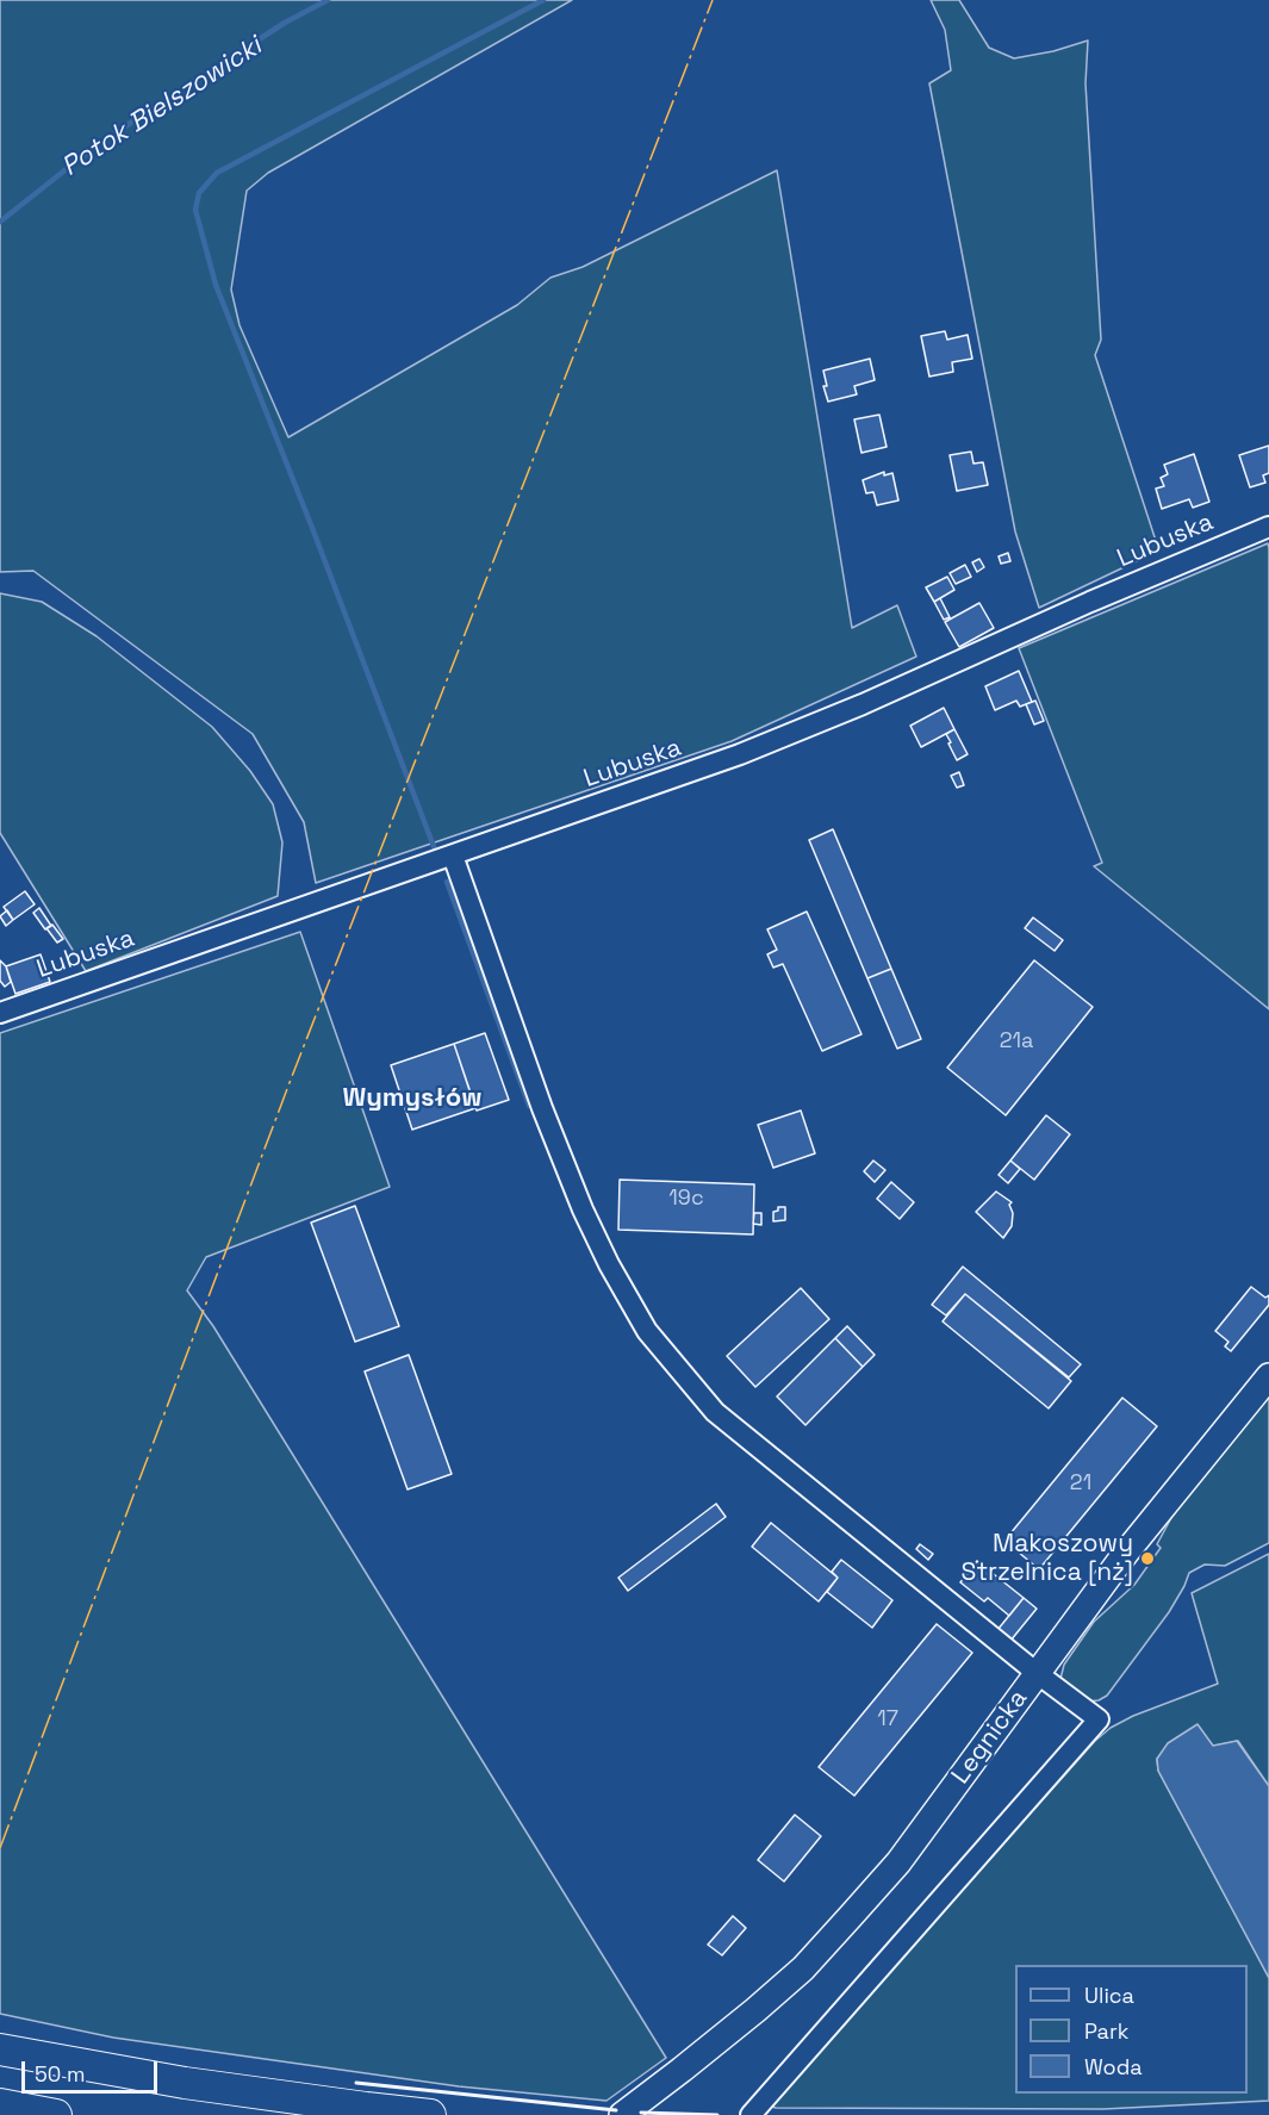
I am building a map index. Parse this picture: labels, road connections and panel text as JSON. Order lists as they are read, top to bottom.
{
  "streets": {
    "main road": ["Legnicka"],
    "street": ["Lubuska"]
  },
  "districts": ["Wymysłów"],
  "water": ["Potok Bielszowicki"],
  "places": ["Makoszowy Strzelnica [nż]"],
  "house_numbers": [
    "21a",
    "19c",
    "21",
    "17"
  ],
  "legend": ["Ulica", "Park", "Woda"],
  "scale_bar": "50 m"
}
